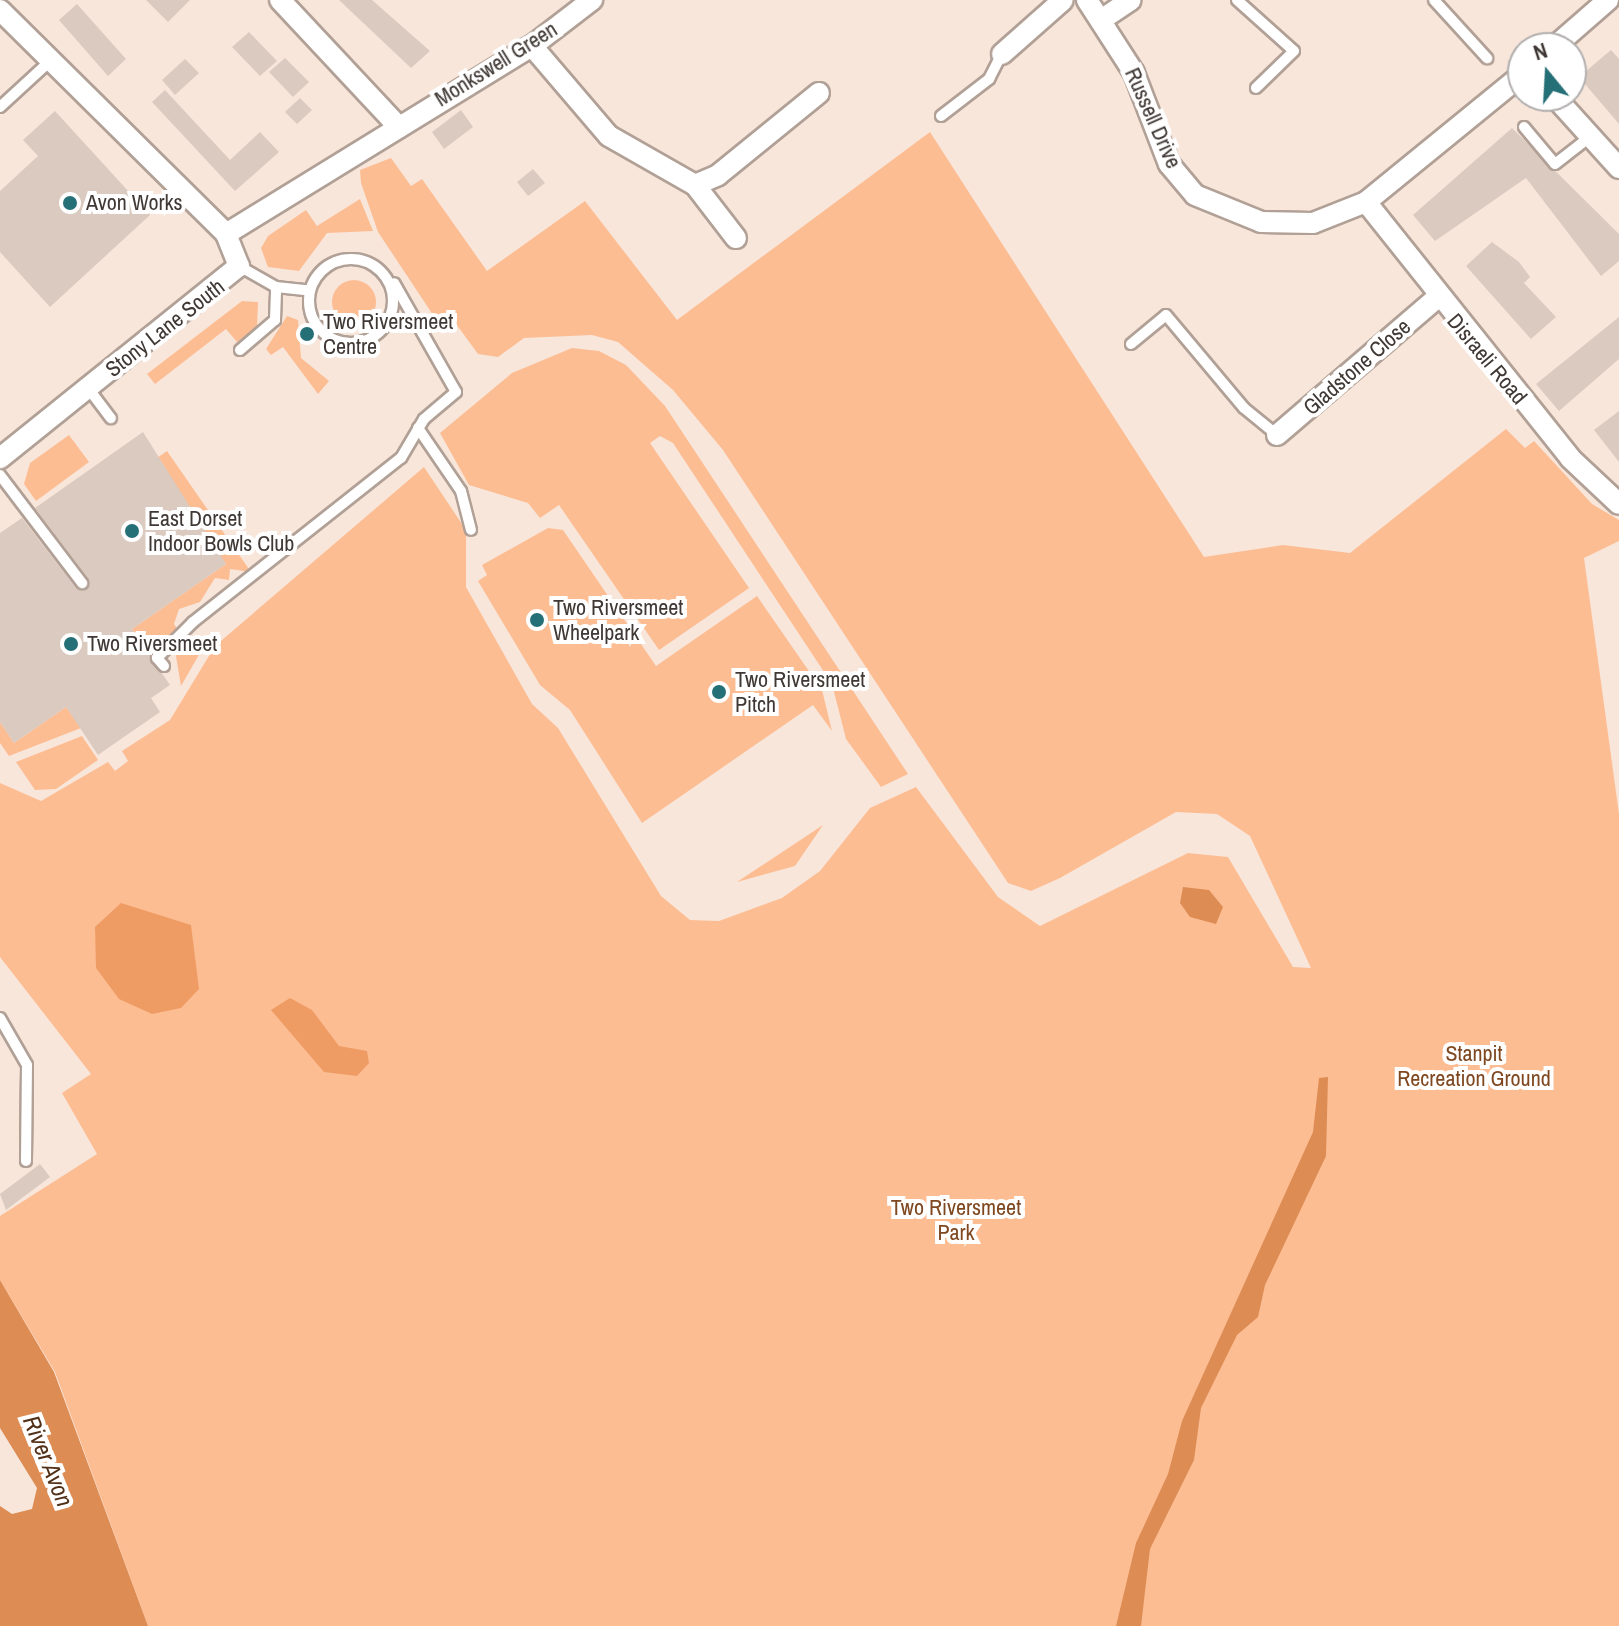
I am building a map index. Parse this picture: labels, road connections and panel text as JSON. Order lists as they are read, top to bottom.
{
  "streets": {
    "street": [
      "Monkswell Green",
      "Russell Drive",
      "Stony Lane South",
      "Disraeli Road",
      "Gladstone Close"
    ]
  },
  "crossings": [
    ["Monkswell Green", "Stony Lane South"],
    ["Russell Drive", "Disraeli Road"],
    ["Disraeli Road", "Gladstone Close"]
  ],
  "water": ["River Avon"],
  "parks": ["Stanpit Recreation Ground", "Two Riversmeet Park"],
  "places": [
    "Avon Works",
    "Two Riversmeet Centre",
    "East Dorset Indoor Bowls Club",
    "Two Riversmeet Wheelpark",
    "Two Riversmeet",
    "Two Riversmeet Pitch"
  ],
  "north": "top"
}
